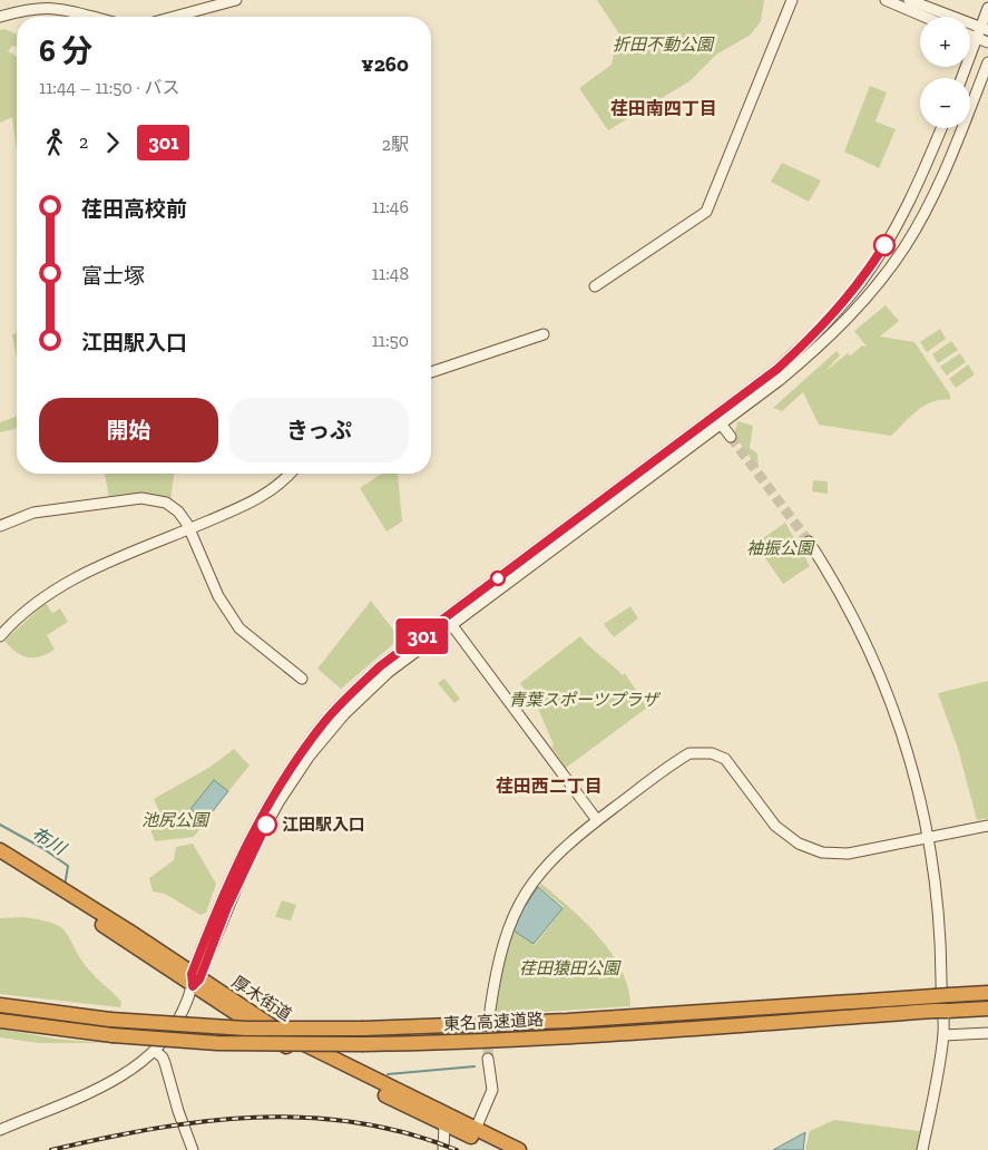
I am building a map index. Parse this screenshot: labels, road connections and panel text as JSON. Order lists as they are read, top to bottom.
{
  "streets": {
    "highway": ["厚木街道", "東名高速道路"]
  },
  "districts": ["荏田南四丁目", "荏田西二丁目"],
  "water": ["布川"],
  "parks": [
    "折田不動公園",
    "袖振公園",
    "青葉スポーツプラザ",
    "池尻公園",
    "荏田猿田公園"
  ],
  "places": ["江田駅入口"],
  "lines": ["bus line 301"],
  "page": {
    "on_map": "301",
    "map_buttons": ["+", "−"],
    "heading": ["6 分", "11:44 – 11:50 · バス", "¥260"],
    "legs": ["2", "301", "2駅"],
    "list": [
      {
        "name": "荏田高校前",
        "value": "11:46"
      },
      {
        "name": "富士塚",
        "value": "11:48"
      },
      {
        "name": "江田駅入口",
        "value": "11:50"
      }
    ],
    "buttons": ["開始", "きっぷ"]
  }
}
